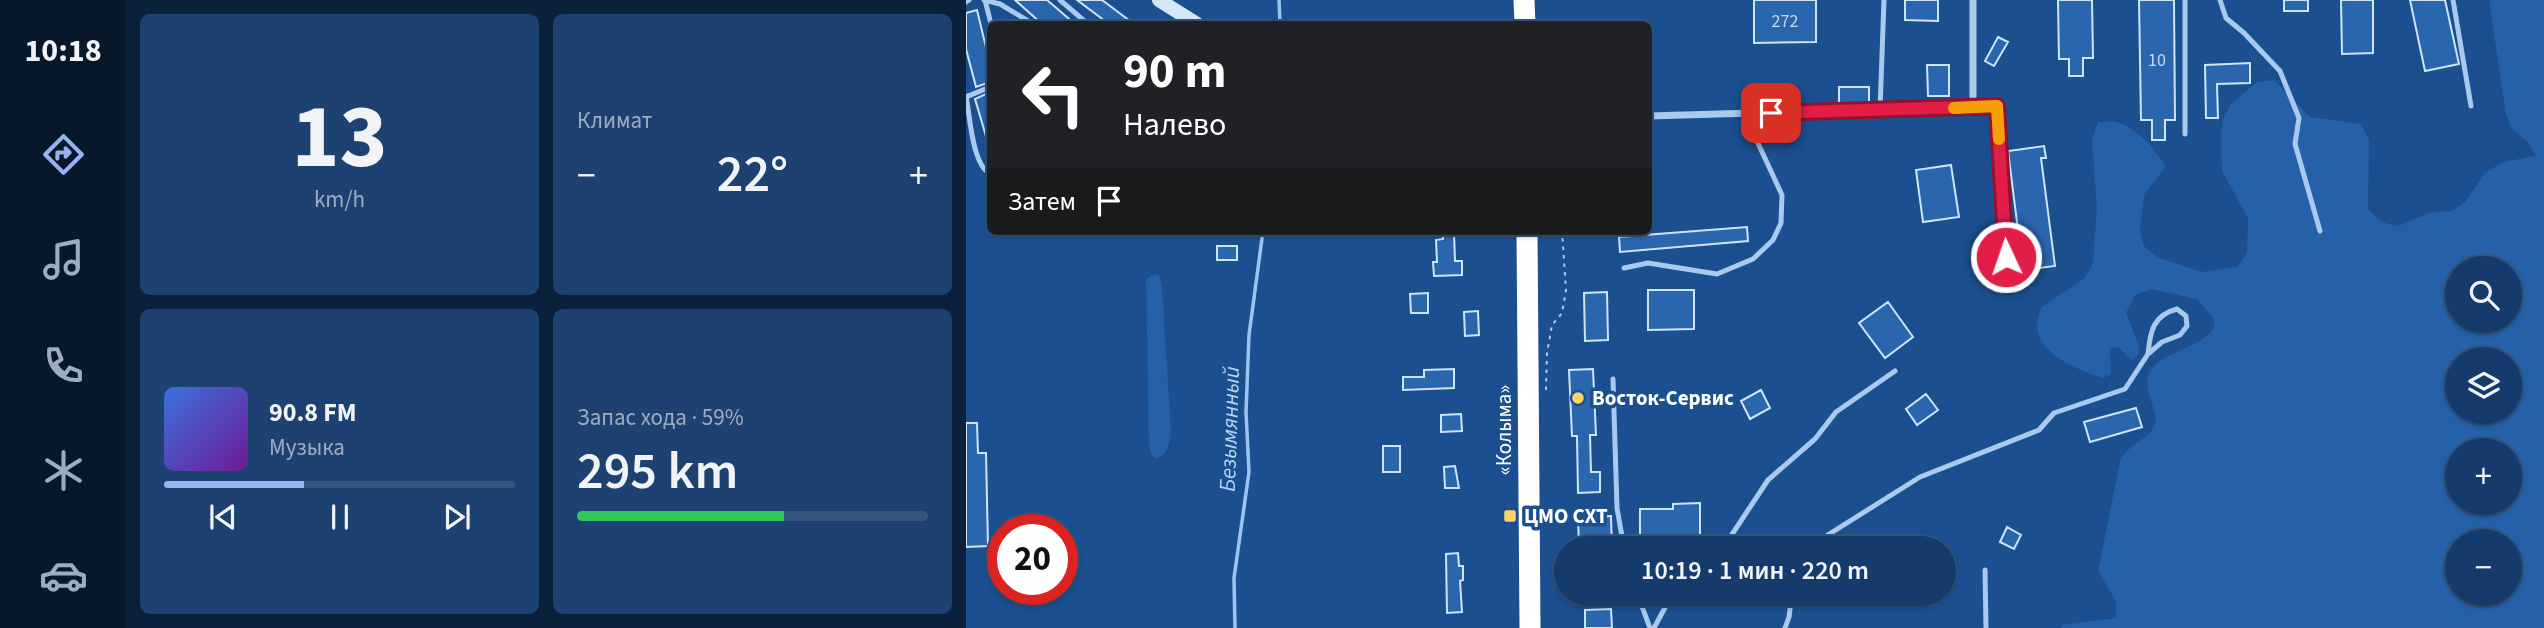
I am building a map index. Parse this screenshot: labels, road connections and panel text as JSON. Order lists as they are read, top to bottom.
{
  "streets": {
    "highway": ["«Колыма»"]
  },
  "water": ["Безымянный"],
  "places": {
    "other": ["Восток-Сервис"],
    "transit": ["ЦМО СХТ"]
  },
  "house_numbers": ["272", "10"],
  "page": {
    "tabs": "10:18",
    "tile": [
      ["13", "km/h"],
      "Климат",
      ["Запас хода · 59%", "295 km"]
    ],
    "turn": ["90 m", "Налево"],
    "heat": ["−", "22°", "+"],
    "then": "Затем",
    "map_buttons": ["+", "−"],
    "song": ["90.8 FM", "Музыка"],
    "limit": "20",
    "trip": "10:19 · 1 мин · 220 m"
  }
}
